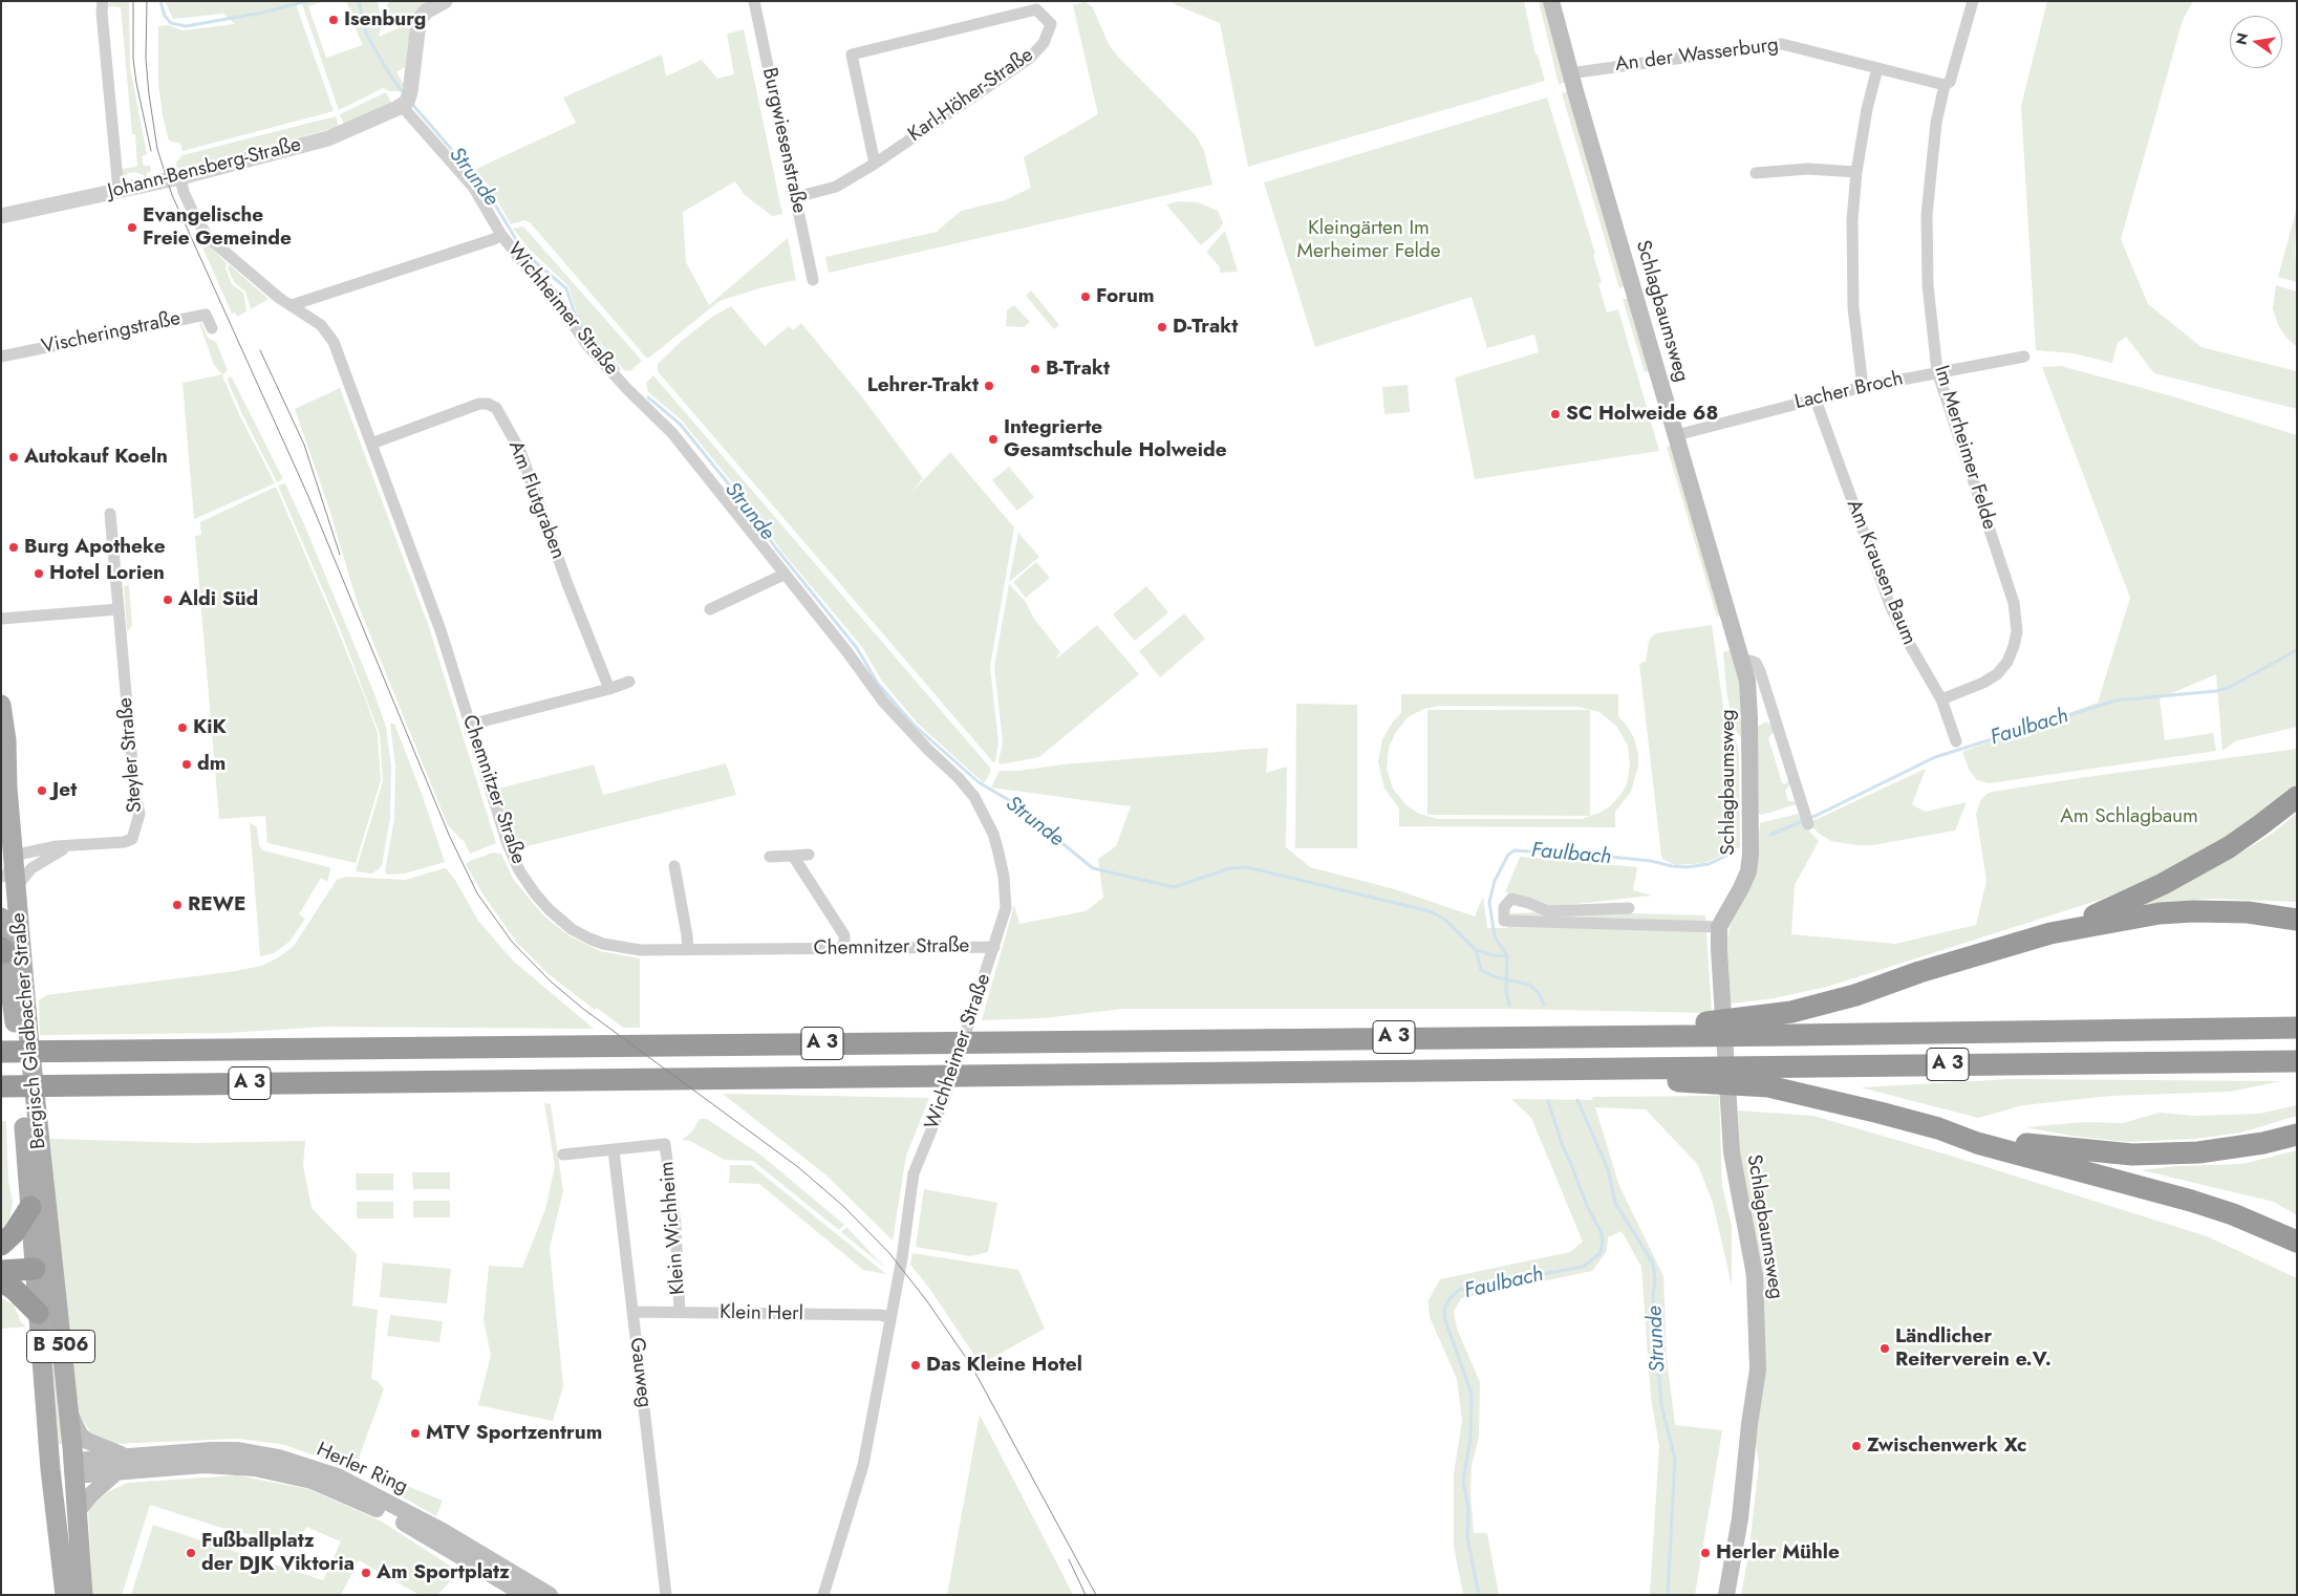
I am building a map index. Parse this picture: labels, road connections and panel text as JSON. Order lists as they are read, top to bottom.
{
  "streets": {
    "highway": ["A 3"],
    "main road": [
      "Schlagbaumsweg",
      "Bergisch Gladbacher Straße",
      "B 506",
      "Herler Ring"
    ],
    "street": [
      "An der Wasserburg",
      "Karl-Höher-Straße",
      "Burgwiesenstraße",
      "Johann-Bensberg-Straße",
      "Wichheimer Straße",
      "Vischeringstraße",
      "Lacher Broch",
      "Im Merheimer Felde",
      "Am Flutgraben",
      "Am Krausen Baum",
      "Steyler Straße",
      "Chemnitzer Straße",
      "Klein Wichheim",
      "Klein Herl",
      "Gauweg"
    ]
  },
  "crossings": [
    ["An der Wasserburg", "Schlagbaumsweg"],
    ["An der Wasserburg", "Im Merheimer Felde"],
    ["Karl-Höher-Straße", "Burgwiesenstraße"],
    ["Johann-Bensberg-Straße", "Wichheimer Straße"],
    ["Johann-Bensberg-Straße", "Chemnitzer Straße"],
    ["Wichheimer Straße", "Chemnitzer Straße"],
    ["Wichheimer Straße", "Klein Herl"],
    ["Schlagbaumsweg", "Lacher Broch"],
    ["Lacher Broch", "Im Merheimer Felde"],
    ["Lacher Broch", "Am Krausen Baum"],
    ["Im Merheimer Felde", "Am Krausen Baum"],
    ["Am Flutgraben", "Chemnitzer Straße"],
    ["Steyler Straße", "Bergisch Gladbacher Straße"],
    ["Bergisch Gladbacher Straße", "Herler Ring"],
    ["Klein Wichheim", "Klein Herl"],
    ["Klein Wichheim", "Gauweg"],
    ["Klein Herl", "Gauweg"]
  ],
  "water": ["Strunde", "Faulbach"],
  "parks": ["Kleingärten Im Merheimer Felde", "Am Schlagbaum"],
  "places": [
    "Isenburg",
    "Evangelische Freie Gemeinde",
    "Forum",
    "D-Trakt",
    "B-Trakt",
    "Lehrer-Trakt",
    "SC Holweide 68",
    "Integrierte Gesamtschule Holweide",
    "Autokauf Koeln",
    "Burg Apotheke",
    "Hotel Lorien",
    "Aldi Süd",
    "KiK",
    "dm",
    "Jet",
    "REWE",
    "Ländlicher Reiterverein e.V.",
    "Das Kleine Hotel",
    "MTV Sportzentrum",
    "Zwischenwerk Xc",
    "Fußballplatz der DJK Viktoria",
    "Herler Mühle",
    "Am Sportplatz"
  ],
  "north": "left"
}
